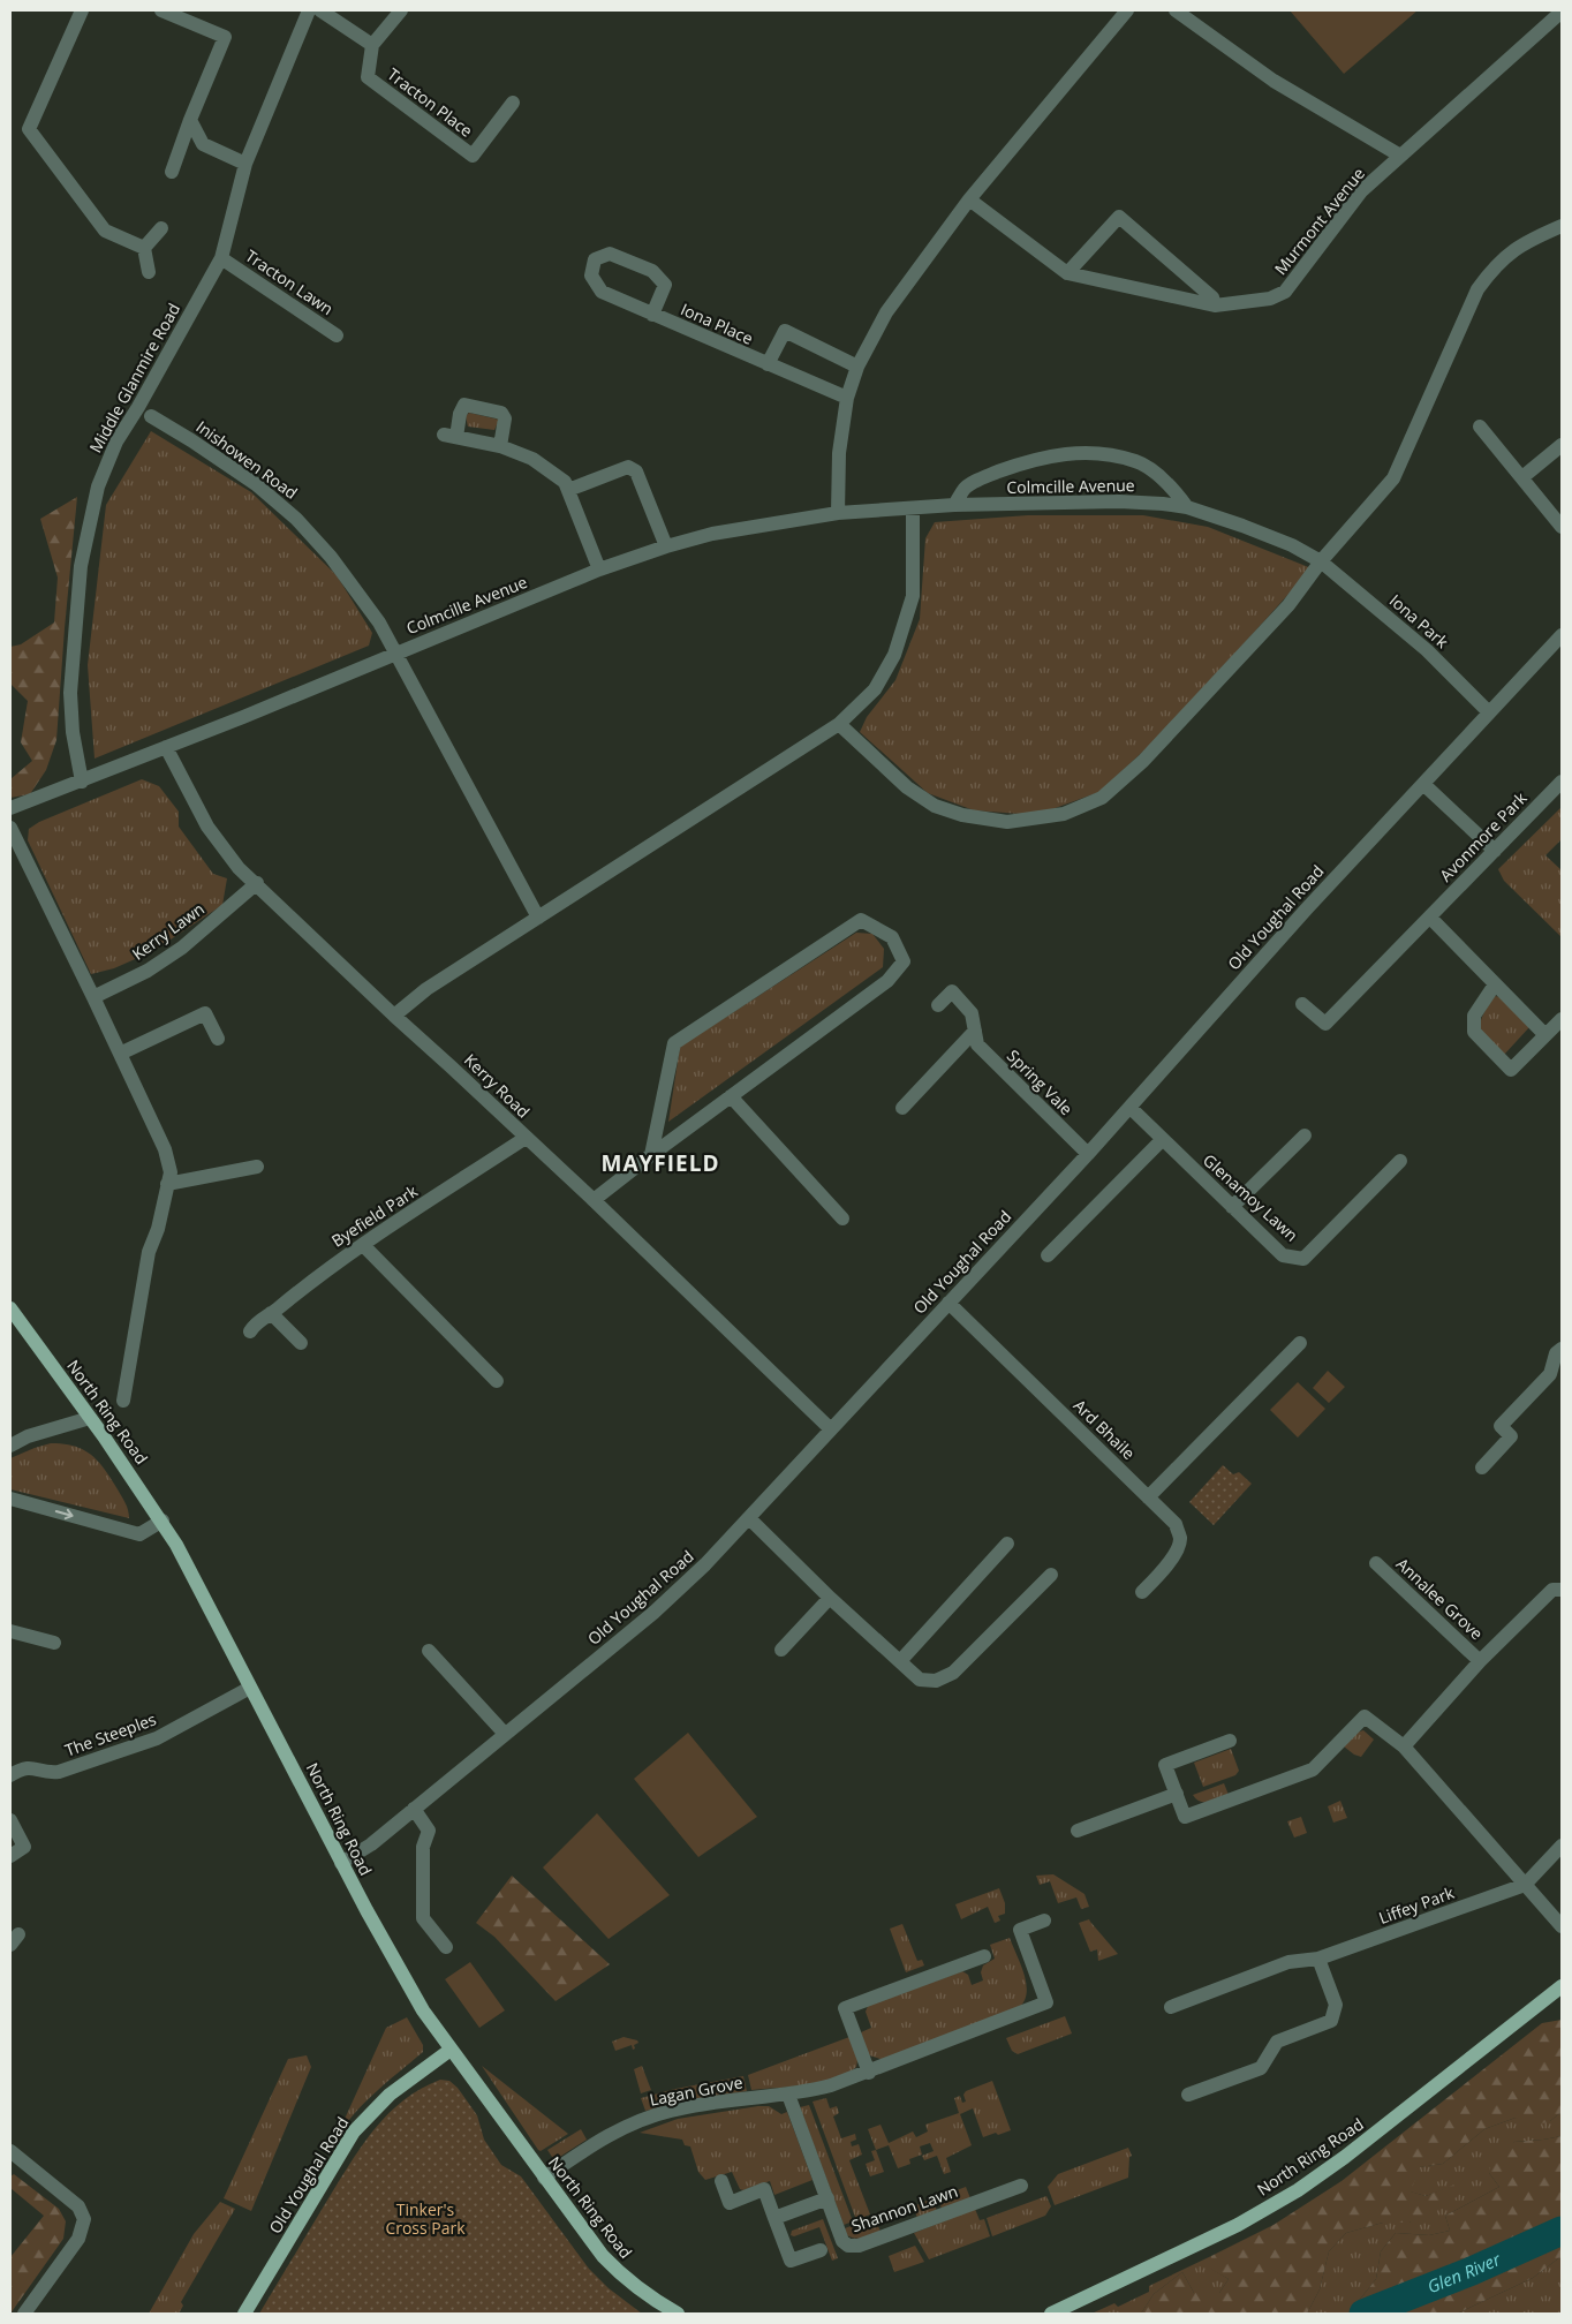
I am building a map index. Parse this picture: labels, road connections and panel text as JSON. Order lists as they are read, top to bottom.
{
  "streets": {
    "main road": ["Old Youghal Road", "North Ring Road"],
    "street": [
      "Tracton Place",
      "Murmont Avenue",
      "Tracton Lawn",
      "Iona Place",
      "Middle Glanmire Road",
      "Inishowen Road",
      "Colmcille Avenue",
      "Iona Park",
      "Avonmore Park",
      "Kerry Lawn",
      "Spring Vale",
      "Kerry Road",
      "Glenamoy Lawn",
      "Byefield Park",
      "Ard Bhaile",
      "Annalee Grove",
      "The Steeples",
      "Liffey Park",
      "Lagan Grove",
      "Shannon Lawn"
    ]
  },
  "crossings": [
    ["Tracton Lawn", "Middle Glanmire Road"],
    ["Middle Glanmire Road", "Colmcille Avenue"],
    ["Inishowen Road", "Colmcille Avenue"],
    ["Colmcille Avenue", "Iona Park"],
    ["Colmcille Avenue", "Kerry Road"],
    ["Iona Park", "Old Youghal Road"],
    ["Old Youghal Road", "Spring Vale"],
    ["Old Youghal Road", "Kerry Road"],
    ["Old Youghal Road", "Glenamoy Lawn"],
    ["Old Youghal Road", "North Ring Road"],
    ["Old Youghal Road", "Ard Bhaile"],
    ["Kerry Lawn", "Kerry Road"],
    ["Kerry Road", "Byefield Park"],
    ["North Ring Road", "The Steeples"],
    ["North Ring Road", "Lagan Grove"],
    ["Lagan Grove", "Shannon Lawn"]
  ],
  "districts": ["MAYFIELD"],
  "water": ["Glen River"],
  "parks": ["Tinker's Cross Park"]
}
